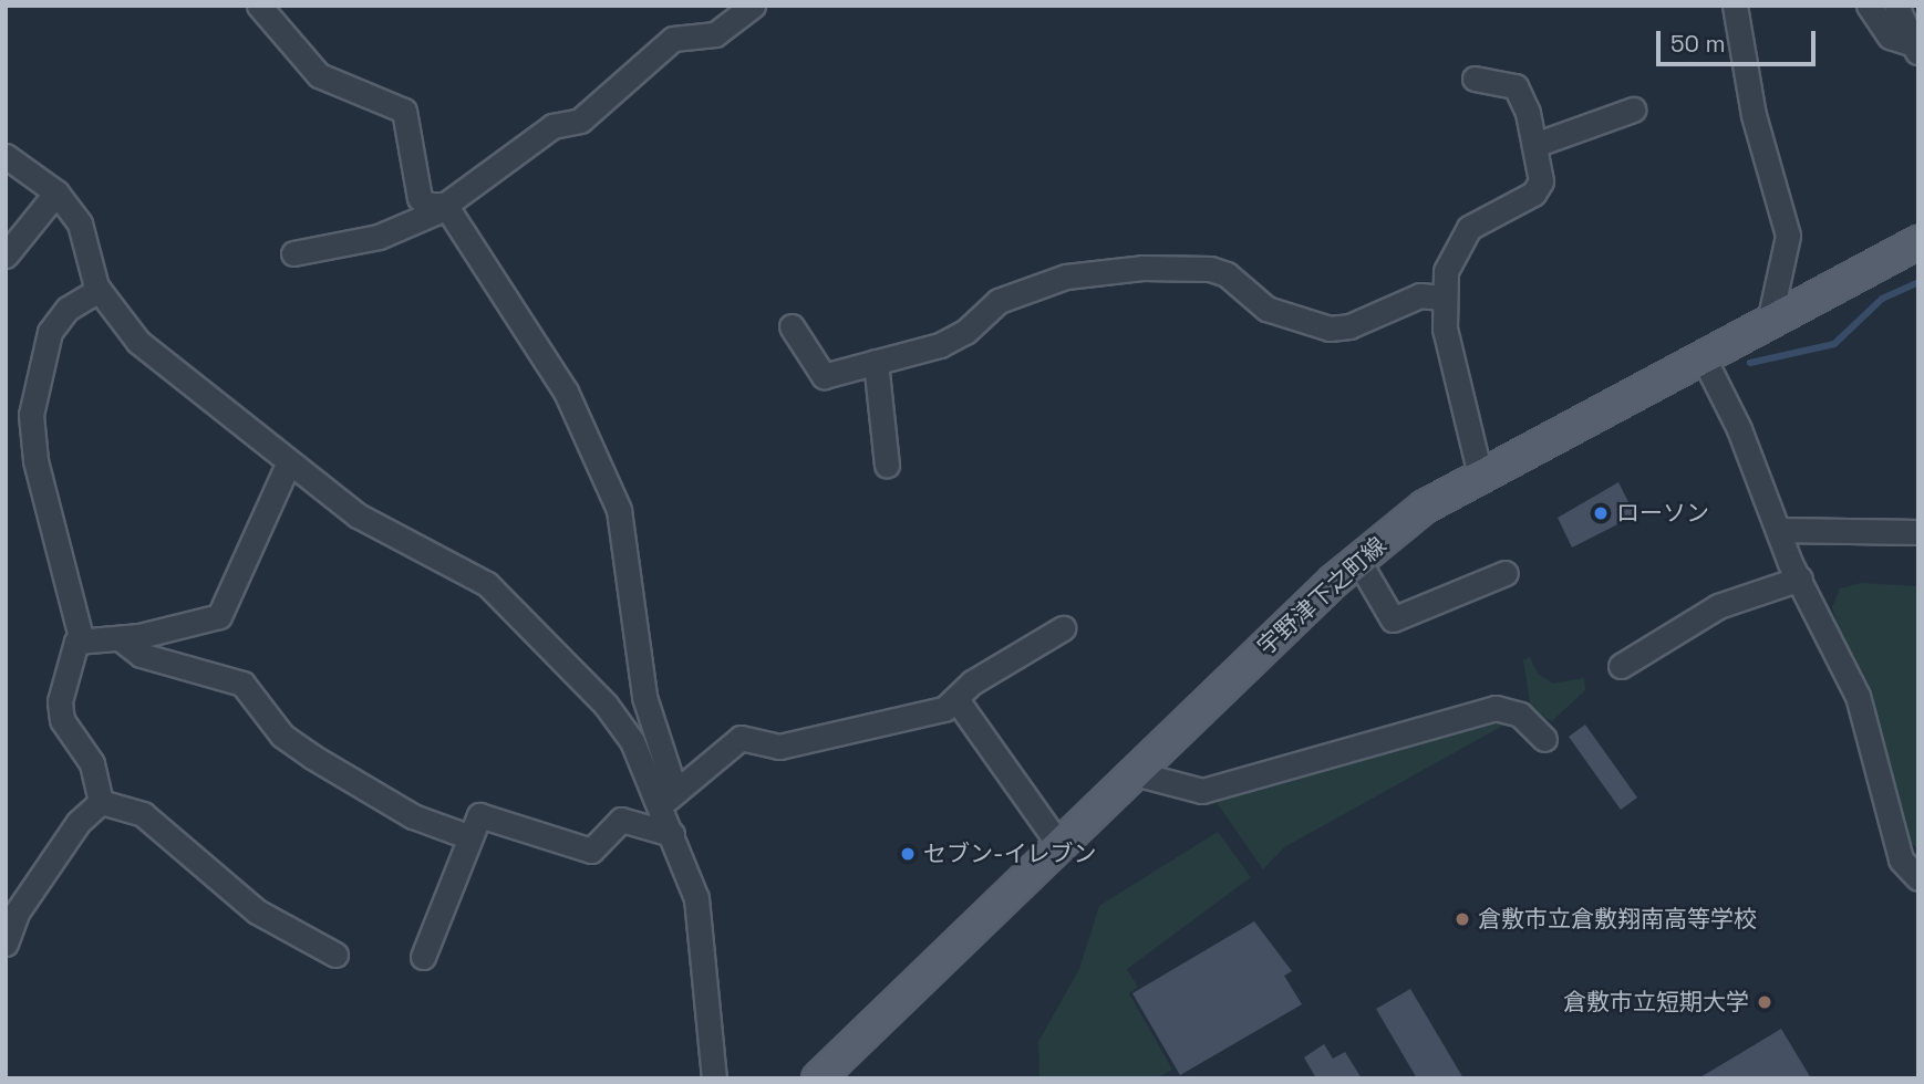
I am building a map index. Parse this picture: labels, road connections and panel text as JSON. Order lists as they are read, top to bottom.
{
  "streets": {
    "main road": ["宇野津下之町線"]
  },
  "places": [
    "ローソン",
    "セブン-イレブン",
    "倉敷市立倉敷翔南高等学校",
    "倉敷市立短期大学"
  ],
  "scale_bar": "50 m"
}
